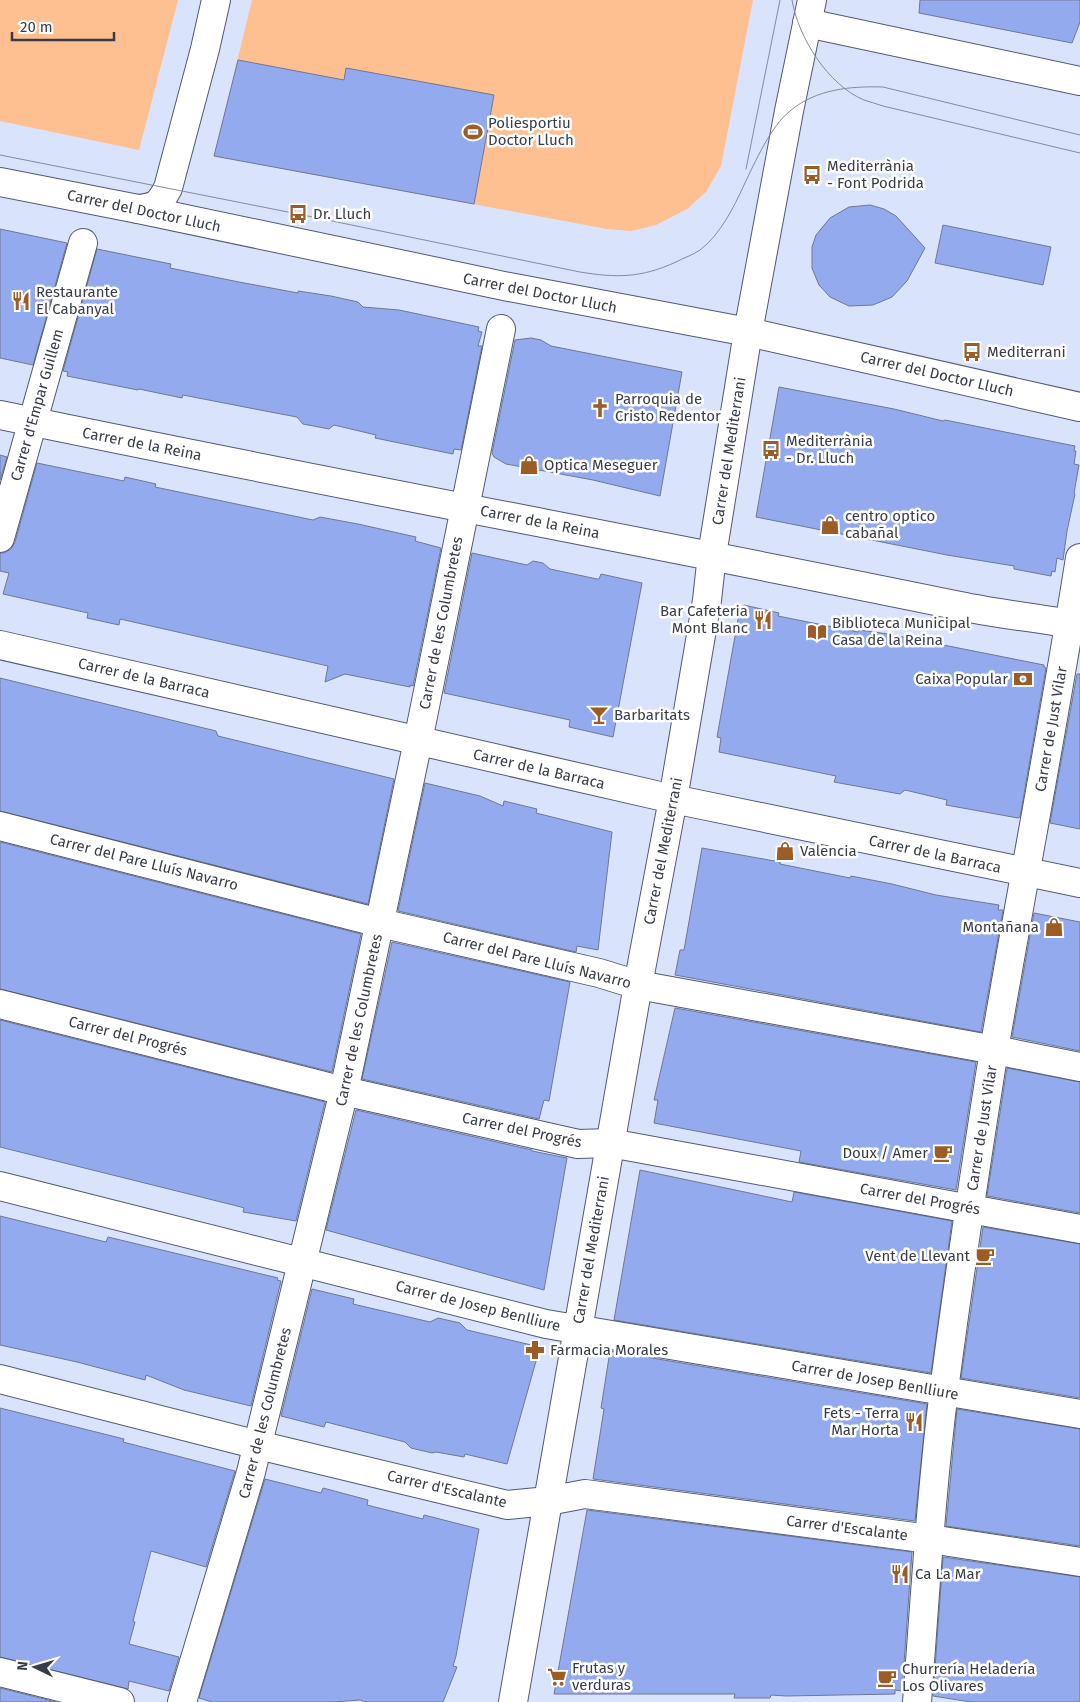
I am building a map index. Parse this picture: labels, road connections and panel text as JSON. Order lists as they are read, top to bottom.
{
  "streets": {
    "street": [
      "Carrer del Doctor Lluch",
      "Carrer d'Empar Guillem",
      "Carrer de la Reina",
      "Carrer del Mediterrani",
      "Carrer de les Columbretes",
      "Carrer de la Barraca",
      "Carrer de Just Vilar",
      "Carrer del Pare Lluís Navarro",
      "Carrer del Progrés",
      "Carrer de Josep Benlliure",
      "Carrer d'Escalante"
    ]
  },
  "crossings": [
    ["Carrer del Doctor Lluch", "Carrer del Mediterrani"],
    ["Carrer d'Empar Guillem", "Carrer de la Reina"],
    ["Carrer de la Reina", "Carrer del Mediterrani"],
    ["Carrer de la Reina", "Carrer de les Columbretes"],
    ["Carrer de la Reina", "Carrer de Just Vilar"],
    ["Carrer del Mediterrani", "Carrer de la Barraca"],
    ["Carrer del Mediterrani", "Carrer del Pare Lluís Navarro"],
    ["Carrer del Mediterrani", "Carrer del Progrés"],
    ["Carrer del Mediterrani", "Carrer de Josep Benlliure"],
    ["Carrer del Mediterrani", "Carrer d'Escalante"],
    ["Carrer de les Columbretes", "Carrer de la Barraca"],
    ["Carrer de les Columbretes", "Carrer del Pare Lluís Navarro"],
    ["Carrer de les Columbretes", "Carrer del Progrés"],
    ["Carrer de les Columbretes", "Carrer de Josep Benlliure"],
    ["Carrer de les Columbretes", "Carrer d'Escalante"],
    ["Carrer de la Barraca", "Carrer de Just Vilar"],
    ["Carrer de Just Vilar", "Carrer del Pare Lluís Navarro"],
    ["Carrer de Just Vilar", "Carrer del Progrés"],
    ["Carrer de Just Vilar", "Carrer de Josep Benlliure"],
    ["Carrer de Just Vilar", "Carrer d'Escalante"]
  ],
  "places": {
    "sports": ["Poliesportiu Doctor Lluch"],
    "bus stop": [
      "Mediterrània - Font Podrida",
      "Dr. Lluch",
      "Mediterrani",
      "Mediterrània - Dr. Lluch"
    ],
    "restaurant": [
      "Restaurante El Cabanyal",
      "Bar Cafeteria Mont Blanc",
      "Fets - Terra Mar Horta",
      "Ca La Mar"
    ],
    "church": ["Parroquia de Cristo Redentor"],
    "shop": [
      "Optica Meseguer",
      "centro optico cabañal",
      "Valencia",
      "Montañana"
    ],
    "library": ["Biblioteca Municipal Casa de la Reina"],
    "bank": ["Caixa Popular"],
    "bar": ["Barbaritats"],
    "cafe": ["Doux / Amer", "Vent de Llevant", "Churrería Heladería Los Olivares"],
    "pharmacy": ["Farmacia Morales"],
    "supermarket": ["Frutas y verduras"]
  },
  "scale_bar": "20 m",
  "north": "left"
}
